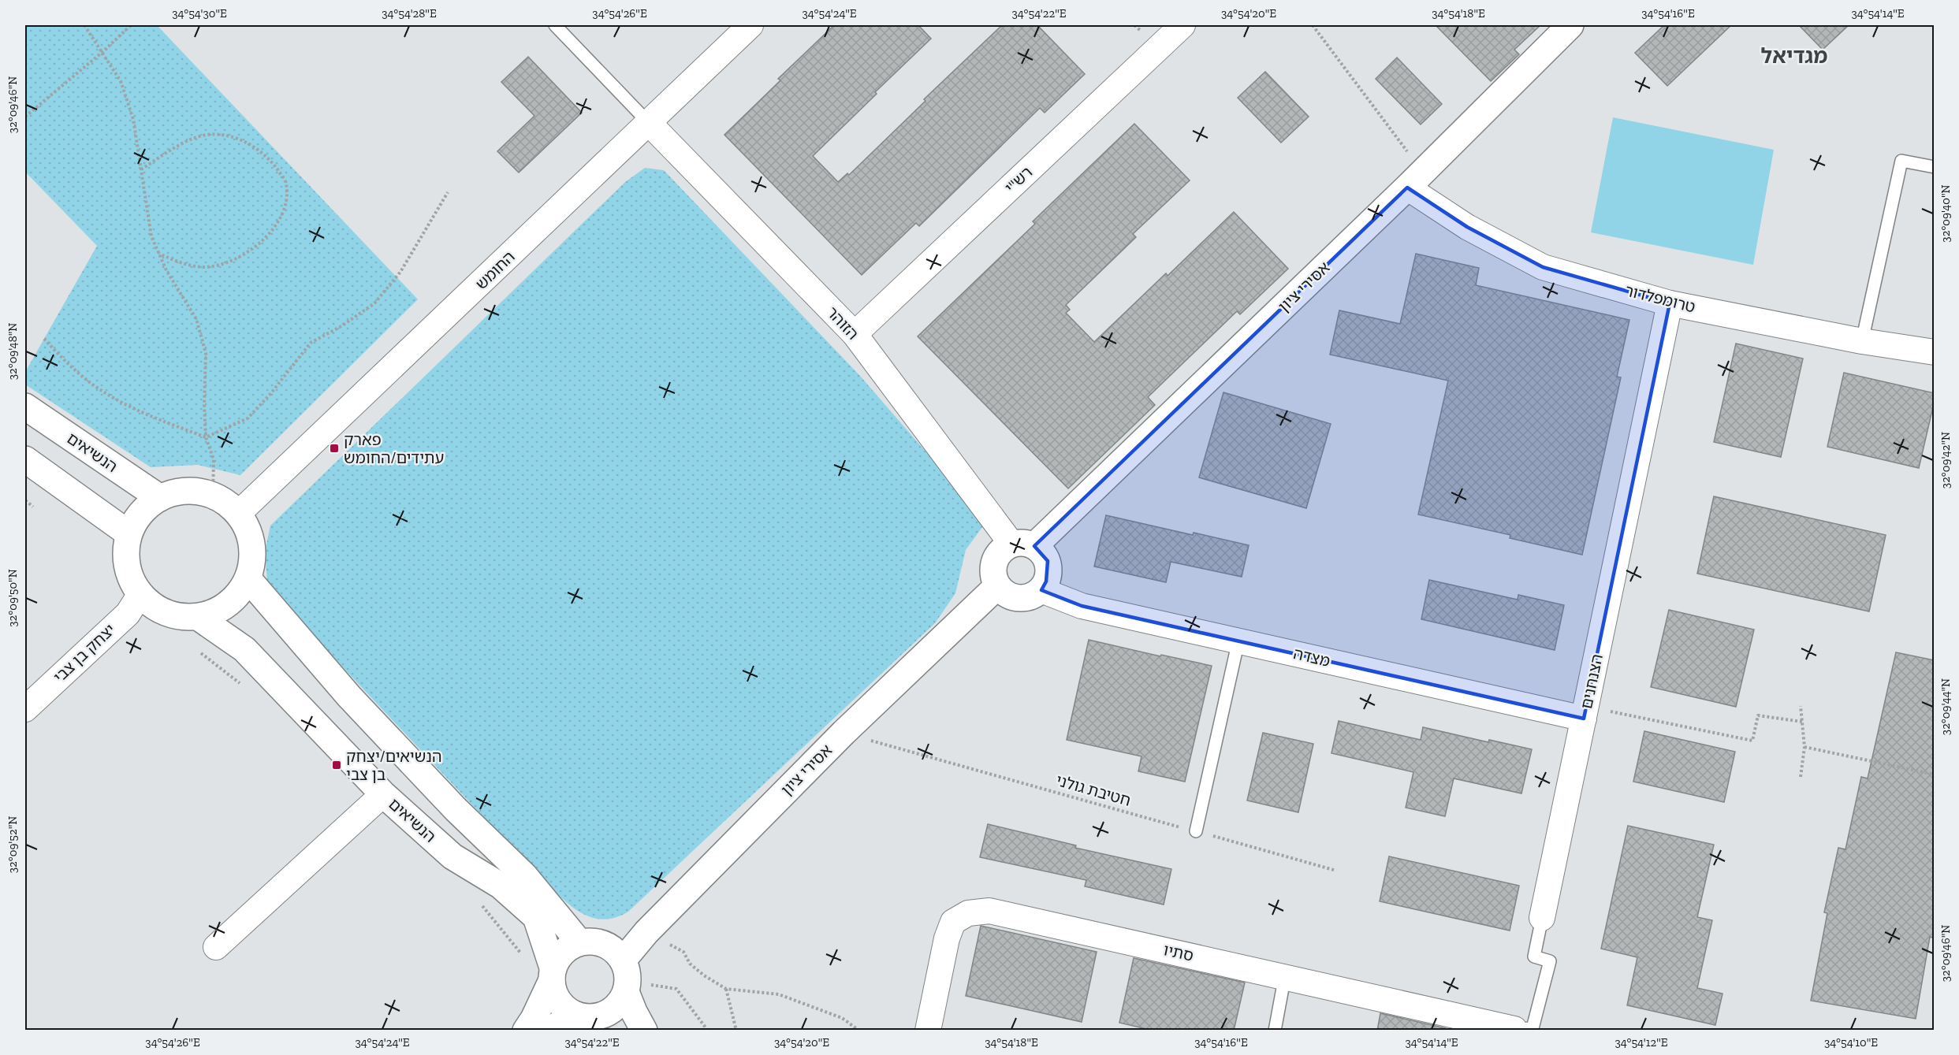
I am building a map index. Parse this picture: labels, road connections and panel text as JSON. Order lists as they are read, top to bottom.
{
  "streets": {
    "street": [
      "רש\"י",
      "החומש",
      "אסירי ציון",
      "טרומפלדור",
      "הזוהר",
      "הנשיאים",
      "יצחק בן צבי",
      "מצדה",
      "הצנחנים",
      "סתיו"
    ],
    "path": ["חטיבת גולני"]
  },
  "crossings": [
    ["רש\"י", "הזוהר"],
    ["החומש", "הזוהר"],
    ["החומש", "הנשיאים"],
    ["החומש", "יצחק בן צבי"],
    ["אסירי ציון", "טרומפלדור"],
    ["אסירי ציון", "הזוהר"],
    ["אסירי ציון", "הנשיאים"],
    ["אסירי ציון", "מצדה"],
    ["אסירי ציון", "חטיבת גולני"],
    ["טרומפלדור", "הצנחנים"],
    ["הזוהר", "מצדה"],
    ["הנשיאים", "יצחק בן צבי"],
    ["מצדה", "הצנחנים"],
    ["הצנחנים", "סתיו"]
  ],
  "districts": ["מגדיאל"],
  "places": {
    "transit": ["פארק עתידים/החומש", "הנשיאים/יצחק בן צבי"]
  },
  "coordinates": [
    "34°54'30\"E",
    "34°54'28\"E",
    "34°54'26\"E",
    "34°54'24\"E",
    "34°54'22\"E",
    "34°54'20\"E",
    "34°54'18\"E",
    "34°54'16\"E",
    "34°54'14\"E",
    "32°09'46\"N",
    "32°09'40\"N",
    "32°09'48\"N",
    "32°09'42\"N",
    "32°09'50\"N",
    "32°09'44\"N",
    "32°09'52\"N",
    "34°54'12\"E",
    "34°54'10\"E"
  ]
}
